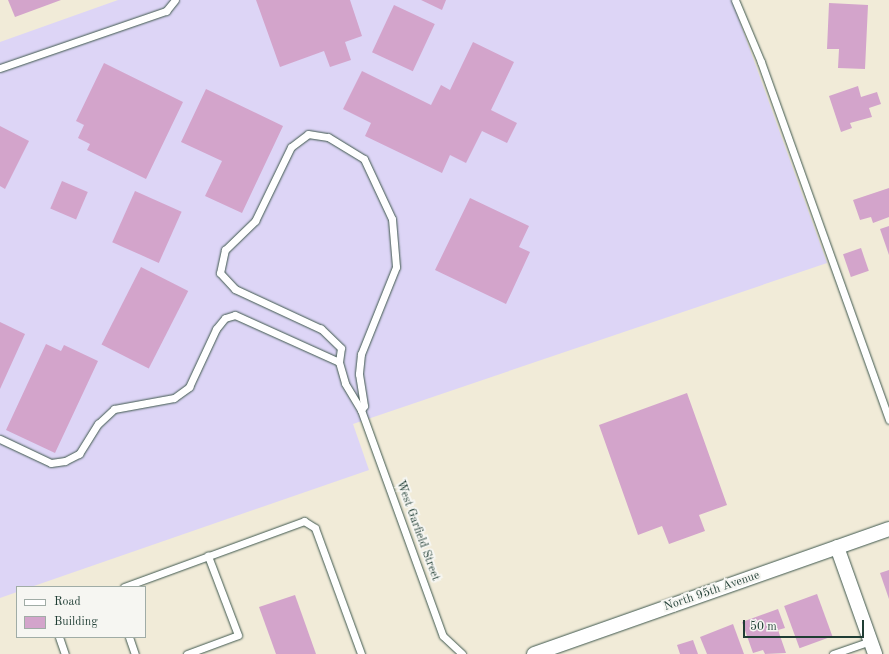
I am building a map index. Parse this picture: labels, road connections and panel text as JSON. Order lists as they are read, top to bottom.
{
  "streets": {
    "street": ["North 95th Avenue"],
    "lane": ["West Garfield Street"]
  },
  "legend": ["Road", "Building"],
  "scale_bar": "50 m"
}
